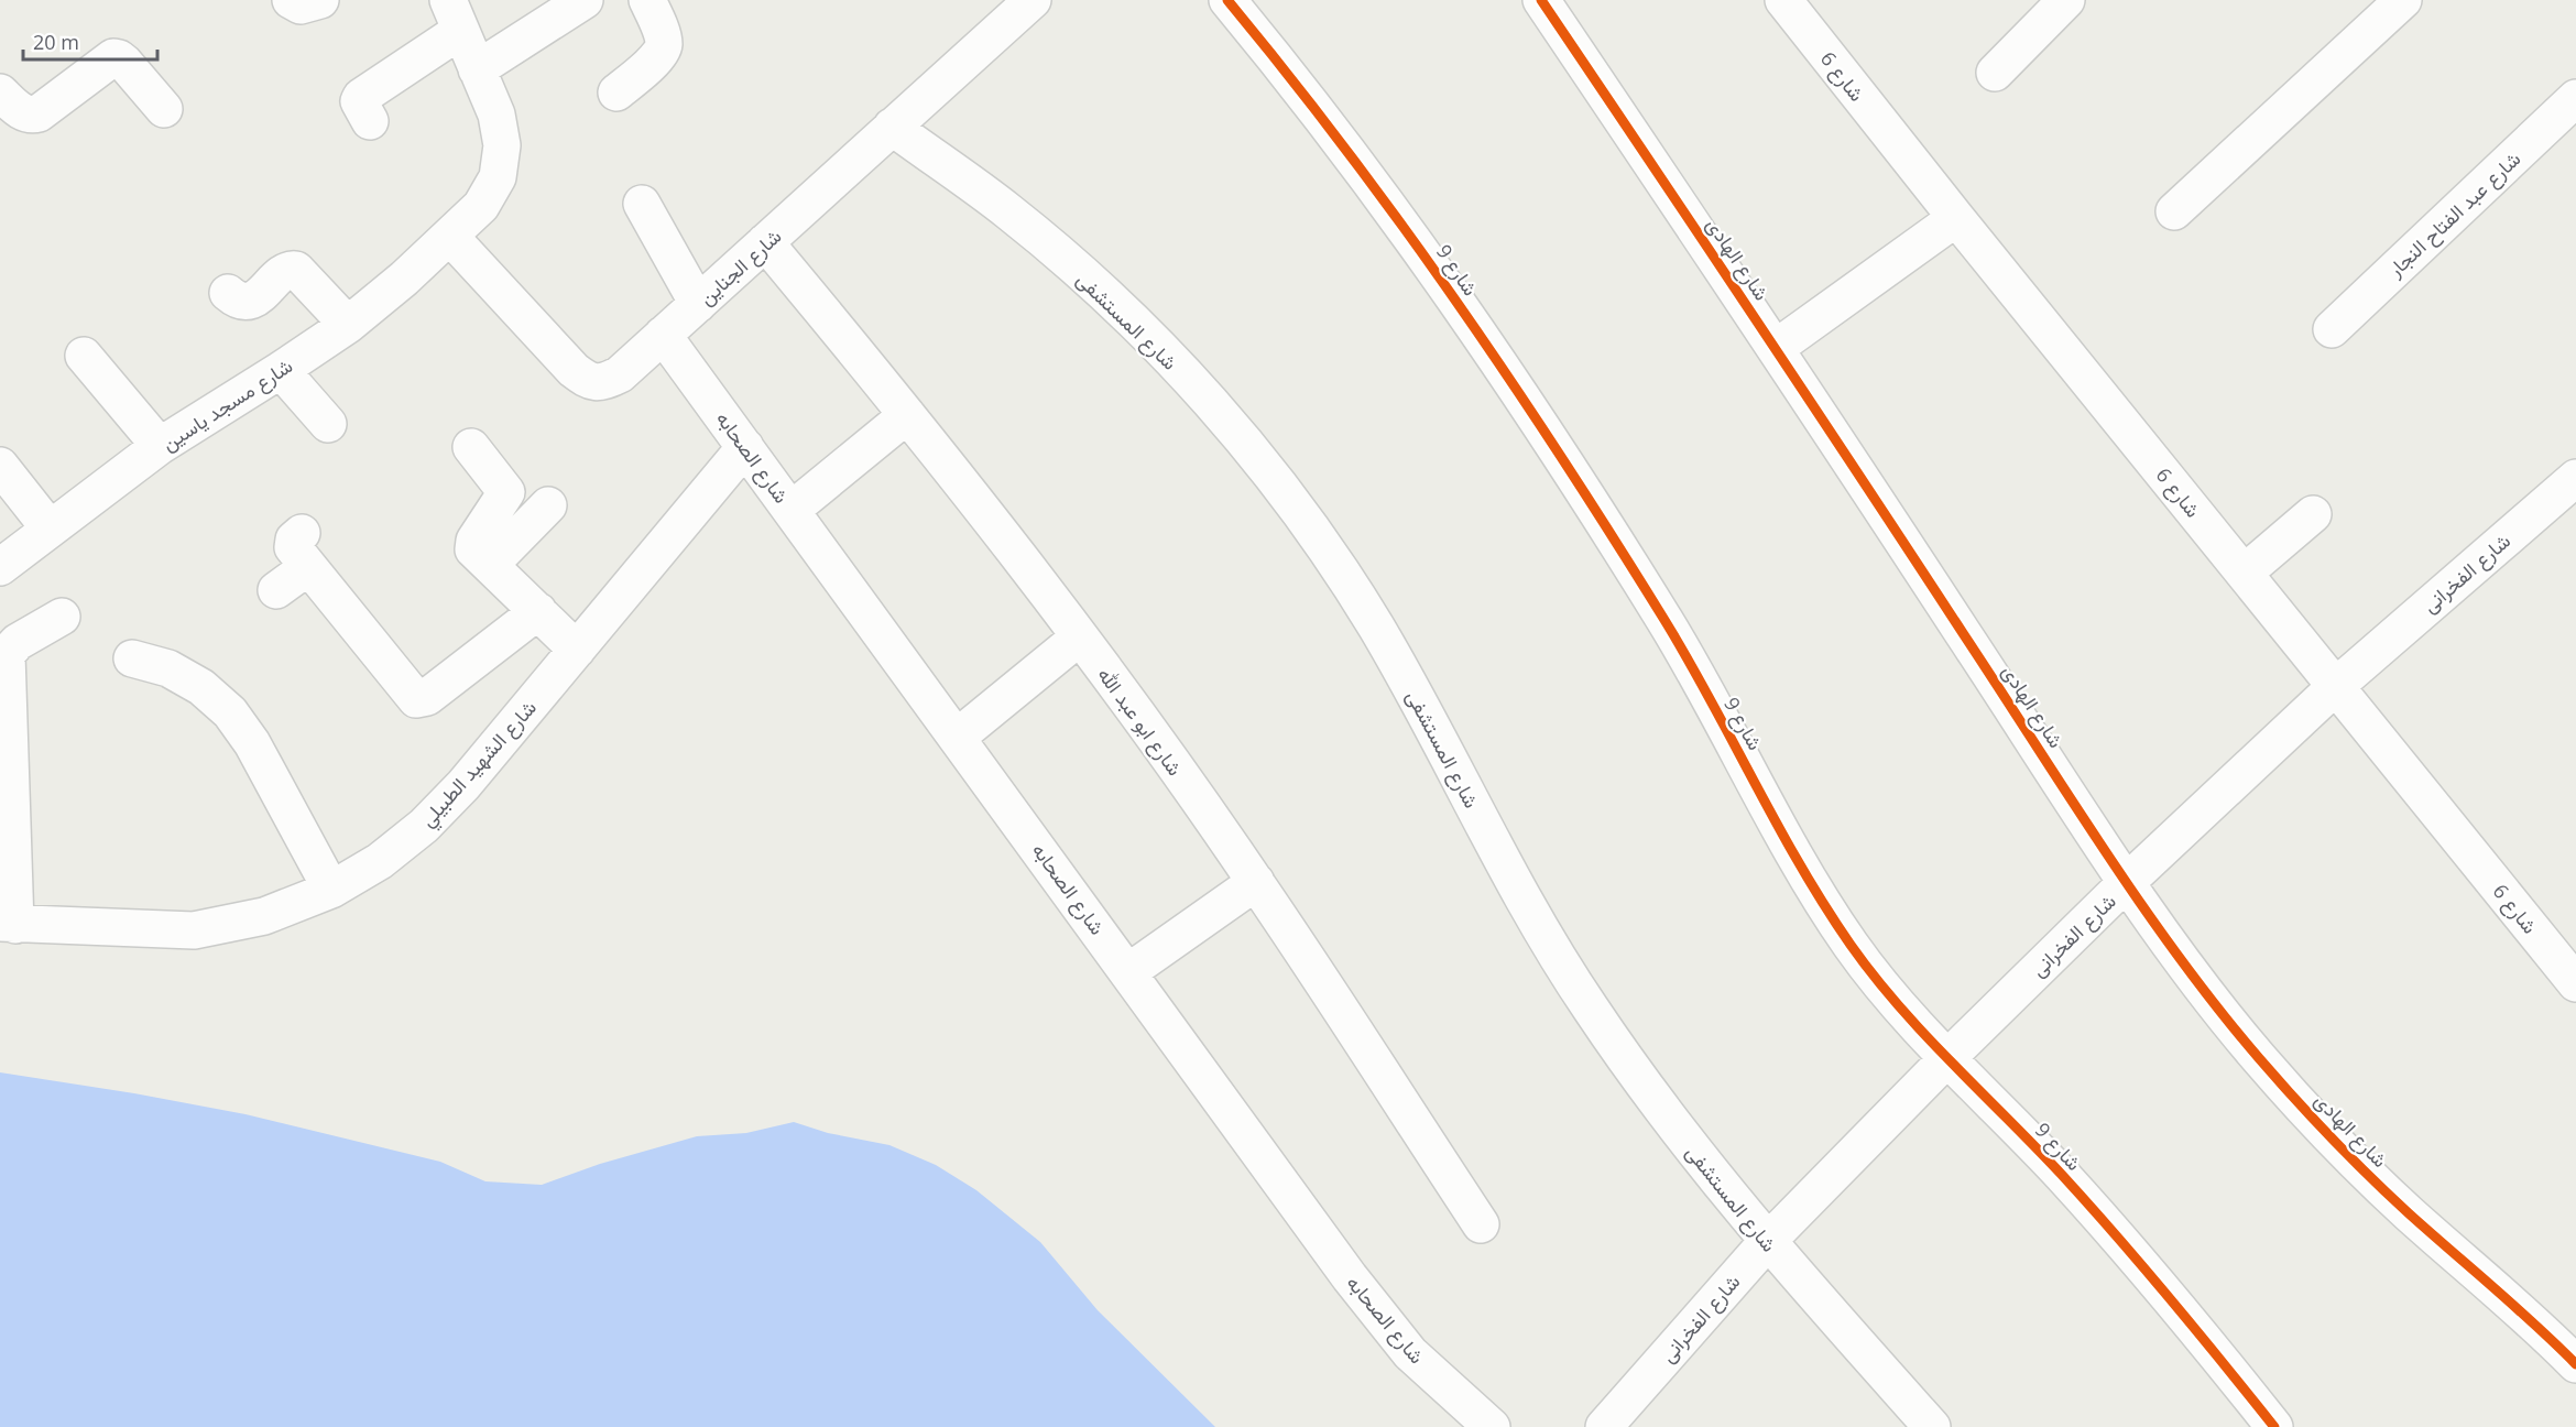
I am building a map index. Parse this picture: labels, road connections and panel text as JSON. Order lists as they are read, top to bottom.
{
  "streets": {
    "street": [
      "شارع 6",
      "شارع عبد الفتاح النجار",
      "شارع الهادى",
      "شارع الجناين",
      "شارع 9",
      "شارع المستشفى",
      "شارع مسجد ياسين",
      "شارع الصحابه",
      "شارع الفخرانى",
      "شارع ابو عبد الله",
      "شارع الشهيد الطبيلي"
    ]
  },
  "crossings": [
    ["شارع 6", "شارع الفخرانى"],
    ["شارع الهادى", "شارع الفخرانى"],
    ["شارع الجناين", "شارع المستشفى"],
    ["شارع الجناين", "شارع مسجد ياسين"],
    ["شارع الجناين", "شارع الصحابه"],
    ["شارع الجناين", "شارع ابو عبد الله"],
    ["شارع 9", "شارع الفخرانى"],
    ["شارع المستشفى", "شارع الفخرانى"],
    ["شارع الصحابه", "شارع الشهيد الطبيلي"]
  ],
  "scale_bar": "20 m"
}
